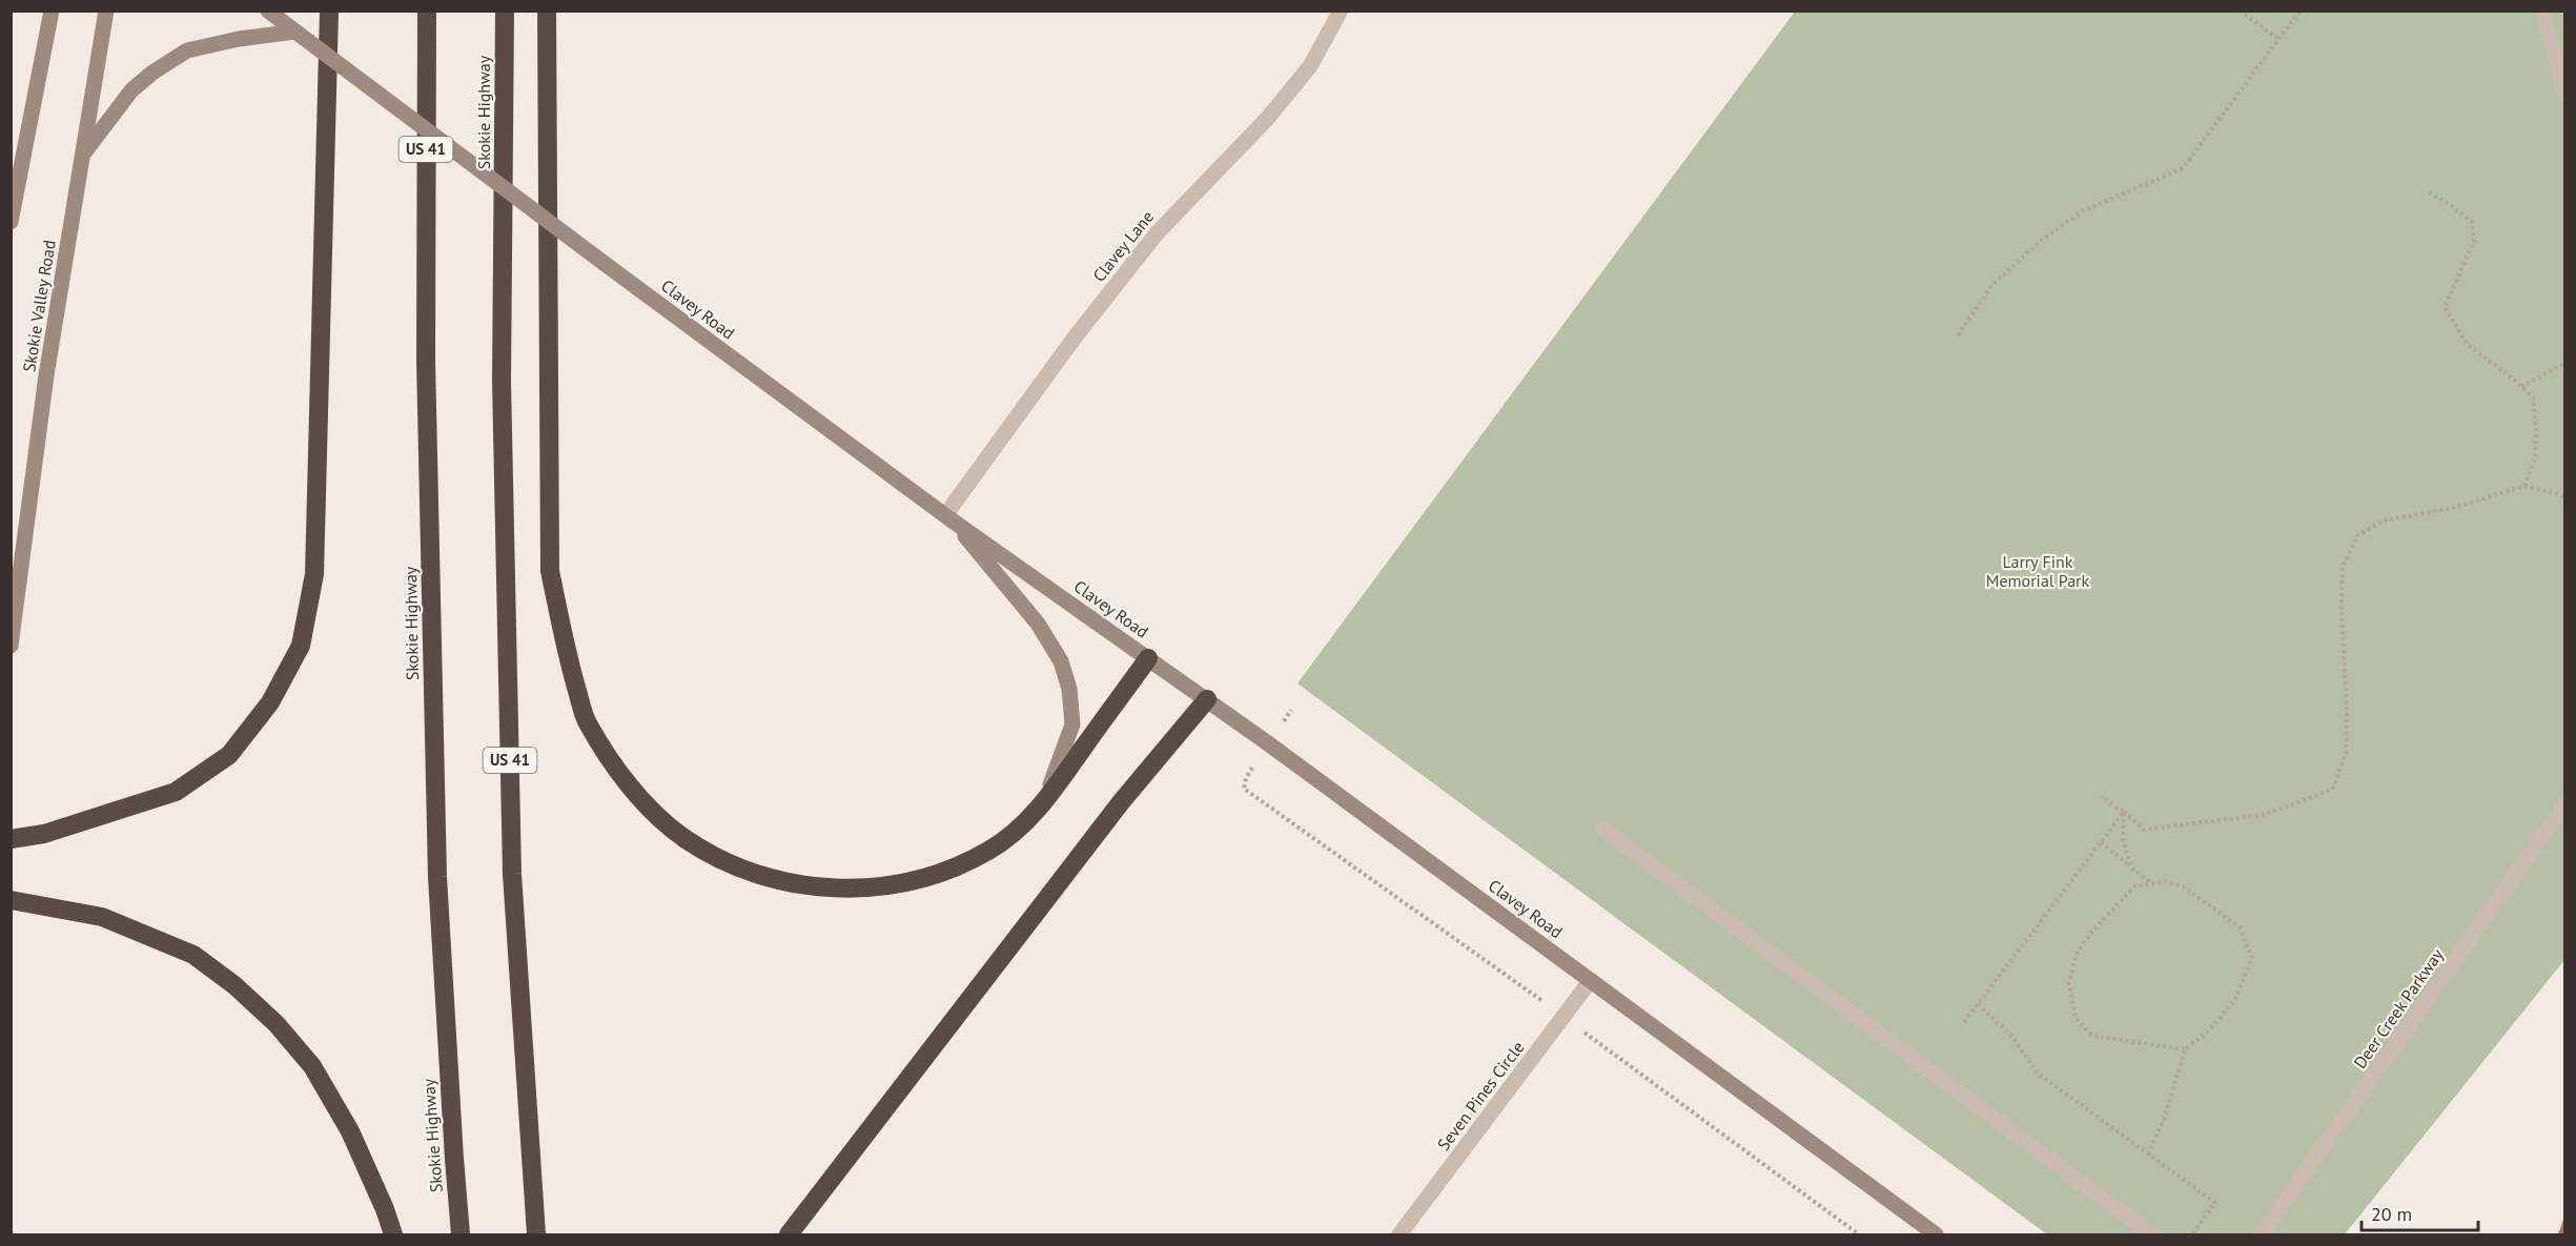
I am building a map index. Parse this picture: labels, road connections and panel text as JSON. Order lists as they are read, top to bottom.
{
  "streets": {
    "highway": ["Skokie Highway", "US 41"],
    "main road": ["Skokie Valley Road", "Clavey Road"],
    "street": ["Clavey Lane", "Deer Creek Parkway", "Seven Pines Circle"]
  },
  "crossings": [
    ["Clavey Lane", "Clavey Road"],
    ["Clavey Road", "Seven Pines Circle"]
  ],
  "parks": ["Larry Fink Memorial Park"],
  "scale_bar": "20 m"
}
